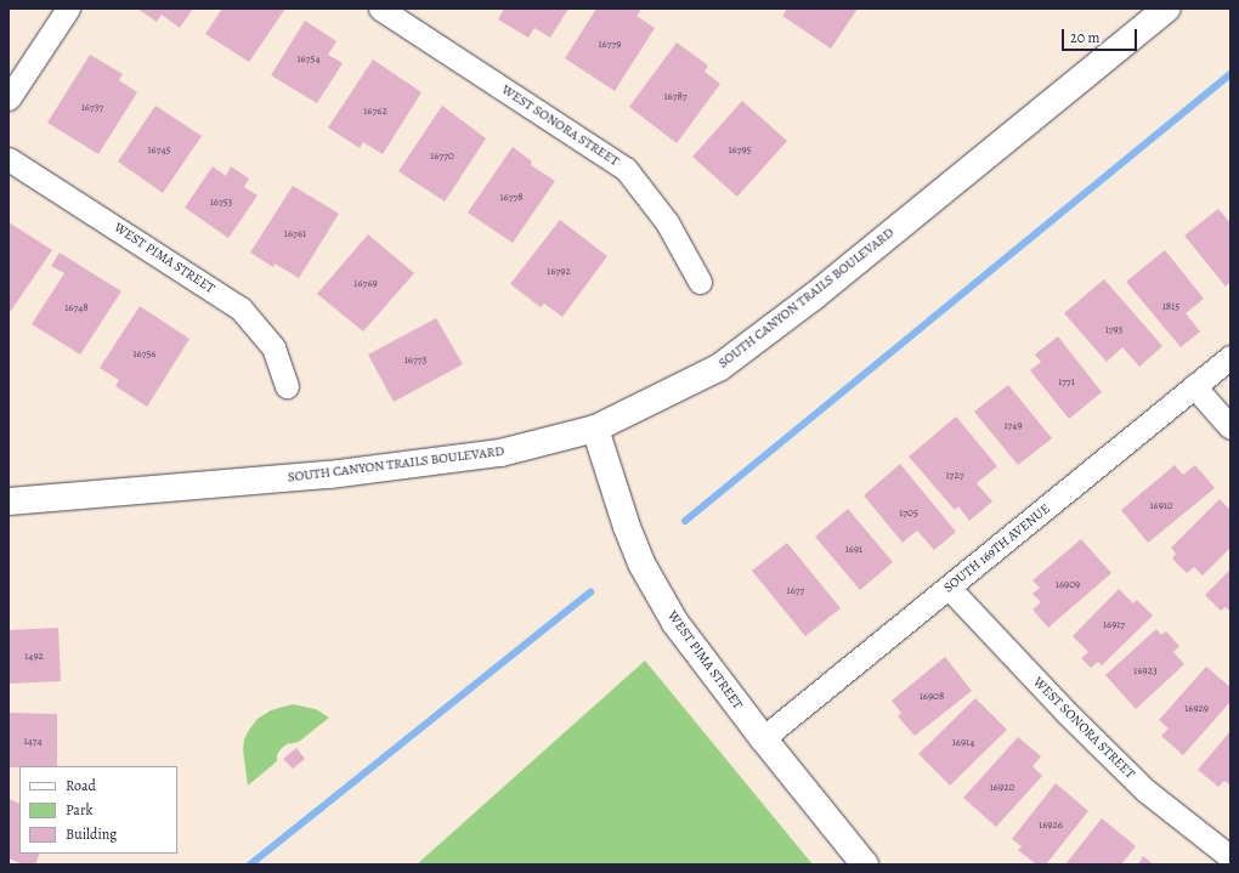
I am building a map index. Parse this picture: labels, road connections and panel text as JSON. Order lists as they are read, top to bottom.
{
  "streets": {
    "street": [
      "WEST SONORA STREET",
      "WEST PIMA STREET",
      "SOUTH CANYON TRAILS BOULEVARD",
      "SOUTH 169TH AVENUE"
    ]
  },
  "crossings": [
    ["WEST SONORA STREET", "SOUTH 169TH AVENUE"],
    ["WEST PIMA STREET", "SOUTH CANYON TRAILS BOULEVARD"],
    ["WEST PIMA STREET", "SOUTH 169TH AVENUE"]
  ],
  "house_numbers": [
    "16779",
    "16754",
    "16787",
    "16737",
    "16762",
    "16745",
    "16795",
    "16770",
    "16778",
    "16753",
    "16761",
    "16792",
    "16769",
    "1815",
    "16748",
    "1793",
    "16756",
    "16773",
    "1771",
    "1749",
    "1727",
    "16910",
    "1705",
    "1691",
    "16909",
    "1677",
    "16917",
    "1492",
    "16923",
    "16908",
    "16929",
    "1474",
    "16914",
    "16920",
    "16926"
  ],
  "legend": ["Road", "Park", "Building"],
  "scale_bar": "20 m"
}
